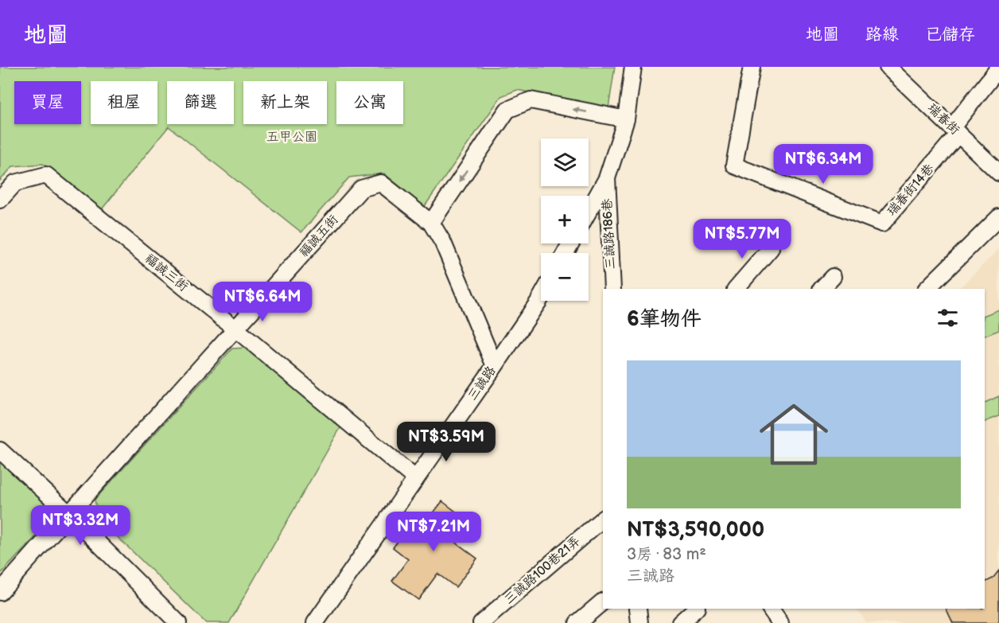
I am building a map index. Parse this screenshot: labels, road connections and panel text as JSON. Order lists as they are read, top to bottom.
{
  "streets": {
    "street": [
      "瑞春街",
      "瑞春街14巷",
      "三誠路186巷",
      "福誠五街",
      "福誠三街",
      "三誠路",
      "三誠路100巷21弄"
    ]
  },
  "crossings": [
    ["瑞春街", "瑞春街14巷"],
    ["福誠五街", "福誠三街"],
    ["福誠五街", "三誠路"],
    ["福誠三街", "三誠路"]
  ],
  "parks": ["五甲公園"],
  "page": {
    "header": "地圖",
    "nav": ["地圖", "路線", "已儲存"],
    "chip": [
      "買屋",
      "租屋",
      "篩選",
      "新上架",
      "公寓"
    ],
    "map_buttons": ["+", "−"],
    "price": [
      "NT$6.34M",
      "NT$5.77M",
      "NT$6.64M",
      "NT$3.59M",
      "NT$3.32M",
      "NT$7.21M"
    ],
    "heading": "6筆物件",
    "list": [
      {
        "name": "NT$3,590,000",
        "note": "3房 · 83 m² · 三誠路"
      }
    ]
  }
}
